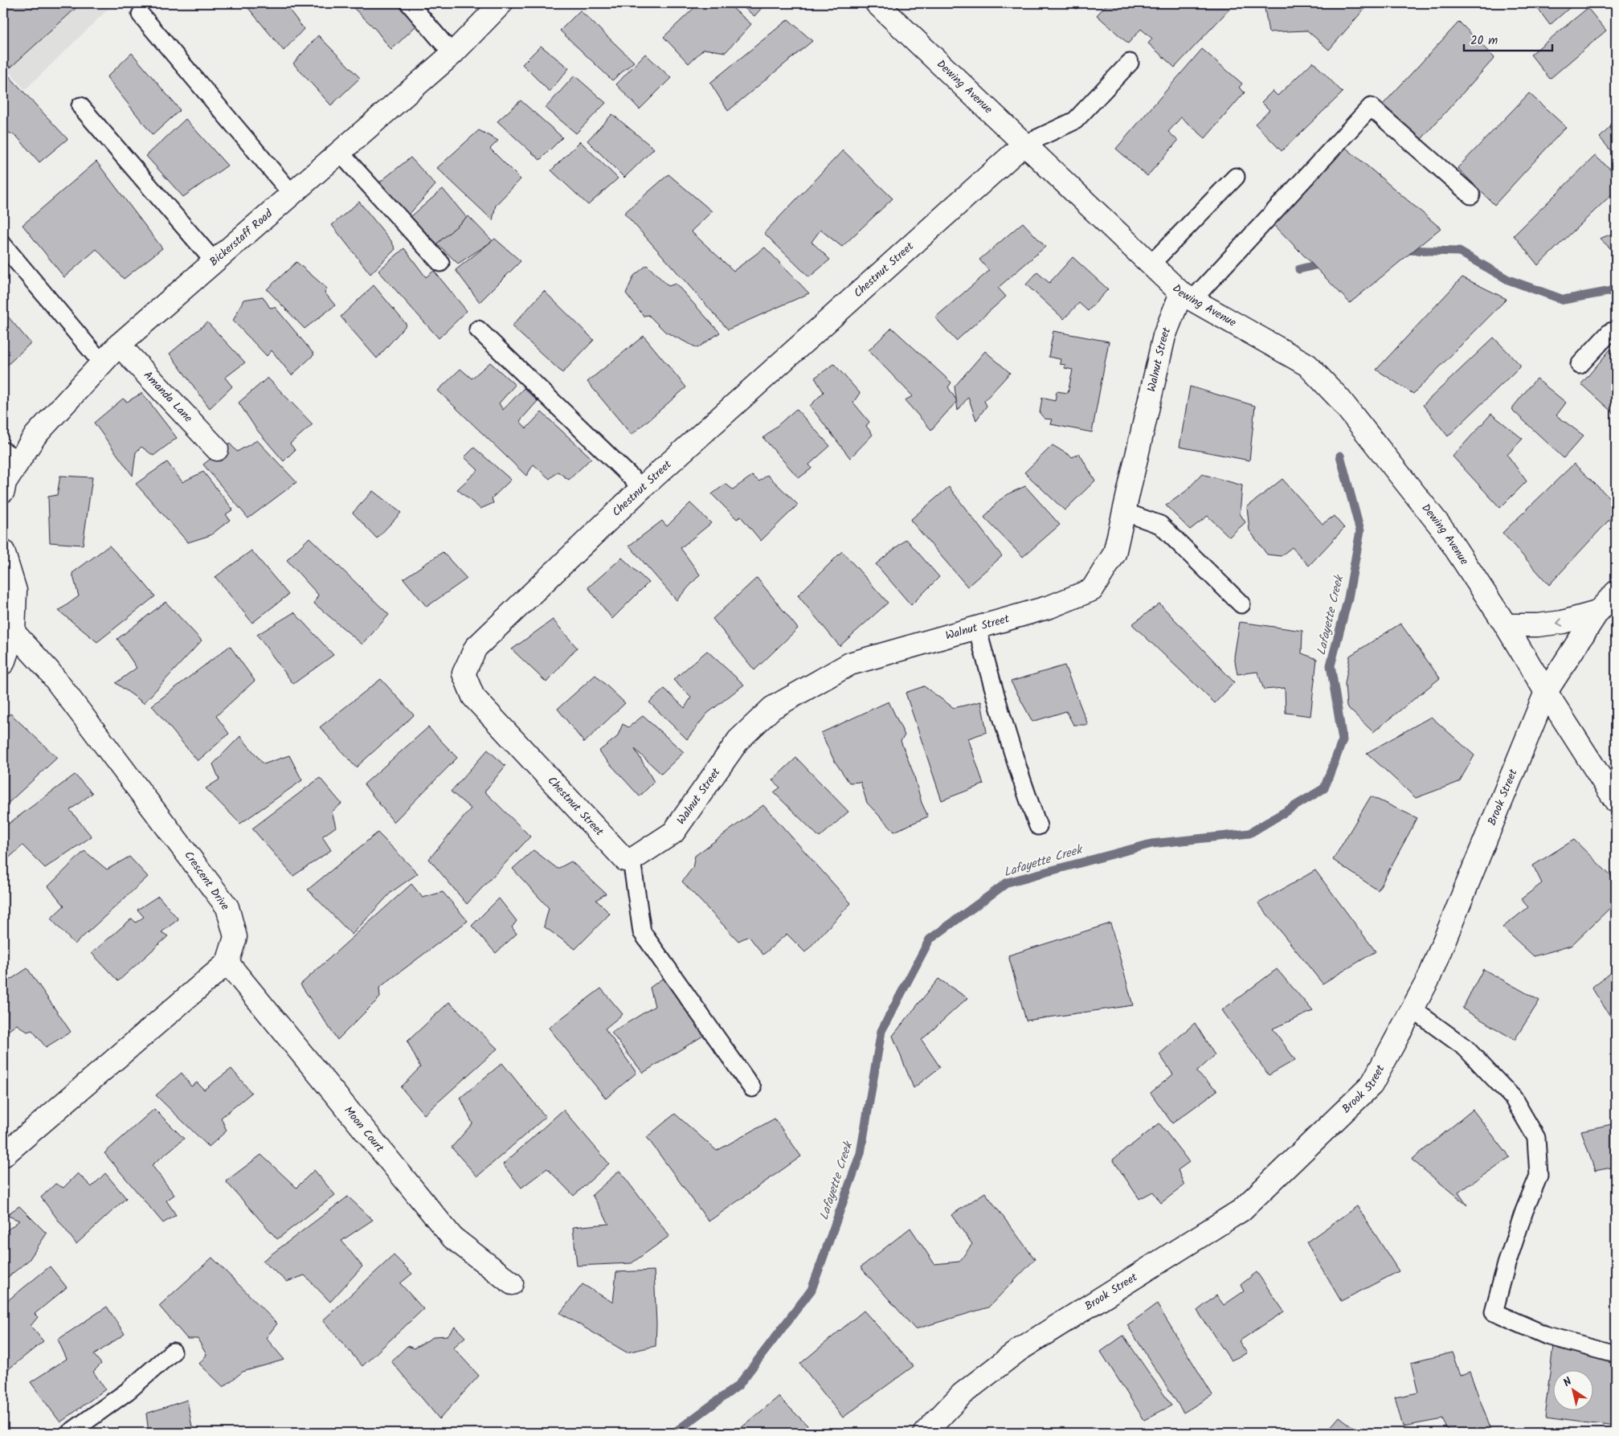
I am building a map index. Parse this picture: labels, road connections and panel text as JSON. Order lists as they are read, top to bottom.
{
  "streets": {
    "street": [
      "Dewing Avenue",
      "Bickerstaff Road",
      "Chestnut Street",
      "Walnut Street",
      "Amanda Lane",
      "Brook Street",
      "Crescent Drive",
      "Moon Court"
    ]
  },
  "crossings": [
    ["Dewing Avenue", "Chestnut Street"],
    ["Dewing Avenue", "Walnut Street"],
    ["Dewing Avenue", "Brook Street"],
    ["Bickerstaff Road", "Amanda Lane"],
    ["Chestnut Street", "Walnut Street"],
    ["Crescent Drive", "Moon Court"]
  ],
  "water": ["Lafayette Creek"],
  "scale_bar": "20 m",
  "north": "top left"
}
